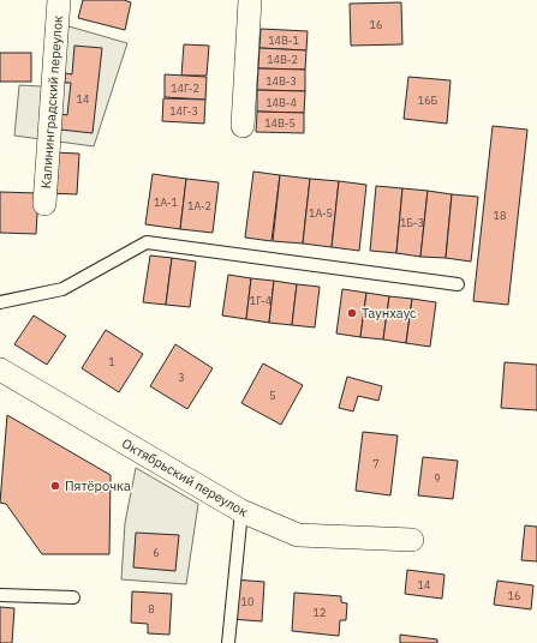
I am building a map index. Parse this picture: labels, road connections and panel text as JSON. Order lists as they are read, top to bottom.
{
  "streets": {
    "street": ["Калининградский переулок", "Октябрьский переулок"]
  },
  "places": ["Таунхаус", "Пятёрочка"],
  "house_numbers": [
    "16",
    "14В-1",
    "14В-2",
    "14В-3",
    "14Г-2",
    "14",
    "16Б",
    "14В-4",
    "14Г-3",
    "14В-5",
    "1А-1",
    "1А-2",
    "1А-5",
    "18",
    "1Б-3",
    "1Г-4",
    "1",
    "3",
    "5",
    "7",
    "9",
    "6",
    "14",
    "16",
    "10",
    "8",
    "12"
  ]
}
